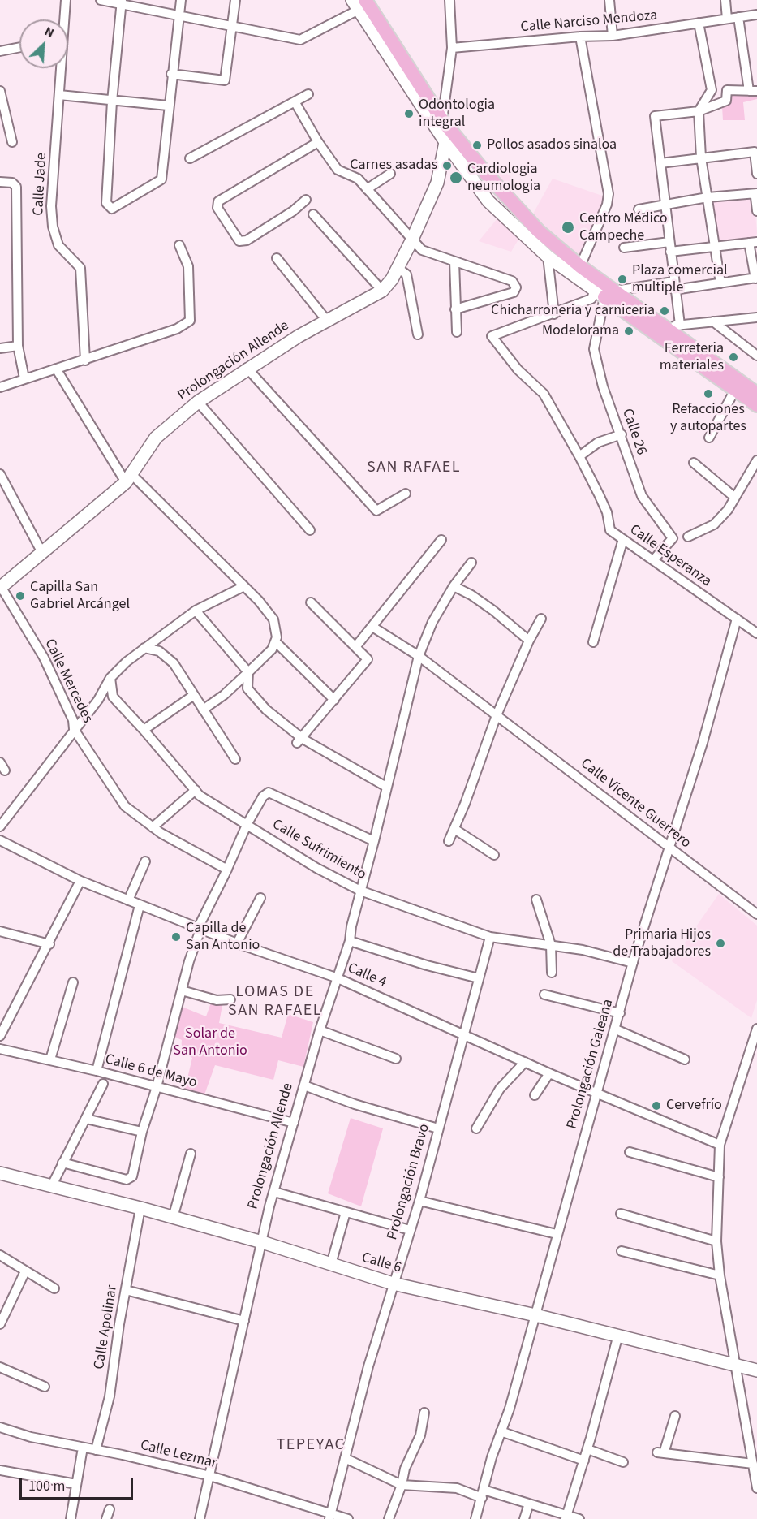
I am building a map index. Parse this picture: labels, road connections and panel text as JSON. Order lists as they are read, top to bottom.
{
  "streets": {
    "street": [
      "Calle Narciso Mendoza",
      "Calle Jade",
      "Prolongación Allende",
      "Calle 26",
      "Calle Esperanza",
      "Calle Mercedes",
      "Calle Vicente Guerrero",
      "Calle Sufrimiento",
      "Calle 4",
      "Prolongación Galeana",
      "Calle 6 de Mayo",
      "Prolongación Bravo",
      "Calle 6",
      "Calle Apolinar",
      "Calle Lezmar"
    ]
  },
  "crossings": [
    ["Prolongación Allende", "Calle Mercedes"],
    ["Prolongación Allende", "Calle Vicente Guerrero"],
    ["Prolongación Allende", "Calle Sufrimiento"],
    ["Prolongación Allende", "Calle 4"],
    ["Prolongación Allende", "Calle 6 de Mayo"],
    ["Prolongación Allende", "Calle 6"],
    ["Prolongación Allende", "Calle Lezmar"],
    ["Calle 26", "Calle Esperanza"],
    ["Calle Esperanza", "Prolongación Galeana"],
    ["Calle Vicente Guerrero", "Prolongación Galeana"],
    ["Calle Sufrimiento", "Prolongación Galeana"],
    ["Calle Sufrimiento", "Prolongación Bravo"],
    ["Calle 4", "Prolongación Galeana"],
    ["Calle 4", "Prolongación Bravo"],
    ["Prolongación Galeana", "Calle 6"],
    ["Prolongación Bravo", "Calle 6"],
    ["Prolongación Bravo", "Calle Lezmar"],
    ["Calle 6", "Calle Apolinar"],
    ["Calle Apolinar", "Calle Lezmar"]
  ],
  "districts": ["SAN RAFAEL", "LOMAS DE SAN RAFAEL", "TEPEYAC"],
  "parks": ["Solar de San Antonio"],
  "places": [
    "Odontologia integral",
    "Pollos asados sinaloa",
    "Carnes asadas",
    "Cardiologia neumologia",
    "Centro Médico Campeche",
    "Plaza comercial multiple",
    "Chicharroneria y carniceria",
    "Modelorama",
    "Ferreteria materiales",
    "Refacciones y autopartes",
    "Capilla San Gabriel Arcángel",
    "Capilla de San Antonio",
    "Primaria Hijos de Trabajadores",
    "Cervefrío"
  ],
  "scale_bar": "100 m",
  "north": "top right"
}
